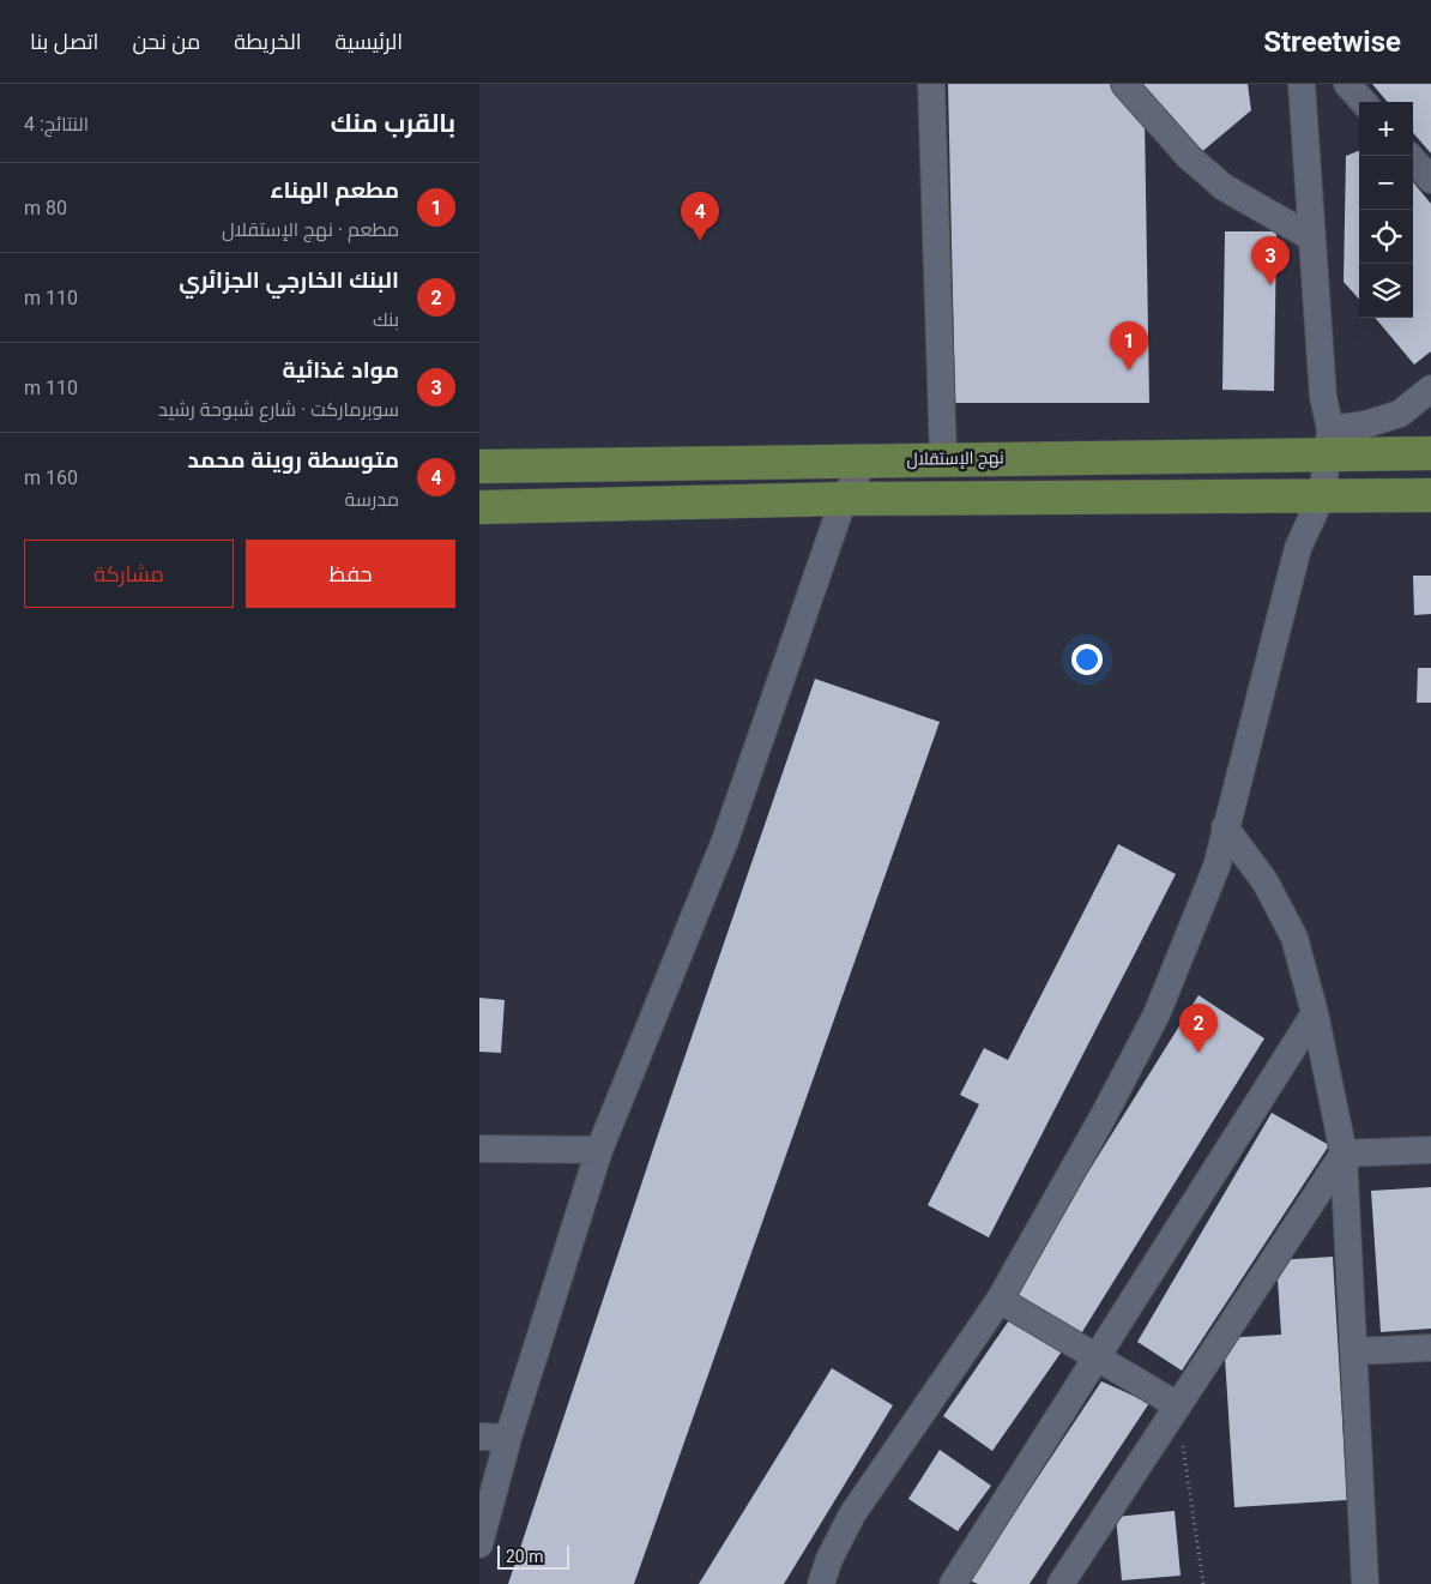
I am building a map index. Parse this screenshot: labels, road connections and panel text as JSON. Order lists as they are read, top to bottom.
{
  "streets": {
    "main road": ["نهج الإستقلال"]
  },
  "scale_bar": "20 m",
  "page": {
    "header": "Streetwise",
    "nav": [
      "الرئيسية",
      "الخريطة",
      "من نحن",
      "اتصل بنا"
    ],
    "heading": ["بالقرب منك", "النتائج: 4"],
    "map_buttons": ["+", "−"],
    "list": [
      {
        "mark": "1",
        "name": "مطعم الهناء",
        "note": "مطعم · نهج الإستقلال",
        "value": "80 m"
      },
      {
        "mark": "2",
        "name": "البنك الخارجي الجزائري",
        "note": "بنك",
        "value": "110 m"
      },
      {
        "mark": "3",
        "name": "مواد غذائية",
        "note": "سوبرماركت · شارع شبوحة رشيد",
        "value": "110 m"
      },
      {
        "mark": "4",
        "name": "متوسطة روينة محمد",
        "note": "مدرسة",
        "value": "160 m"
      }
    ],
    "pins": [
      "4",
      "3",
      "1",
      "2"
    ],
    "buttons": ["حفظ", "مشاركة"],
    "scale": "20 m"
  }
}
